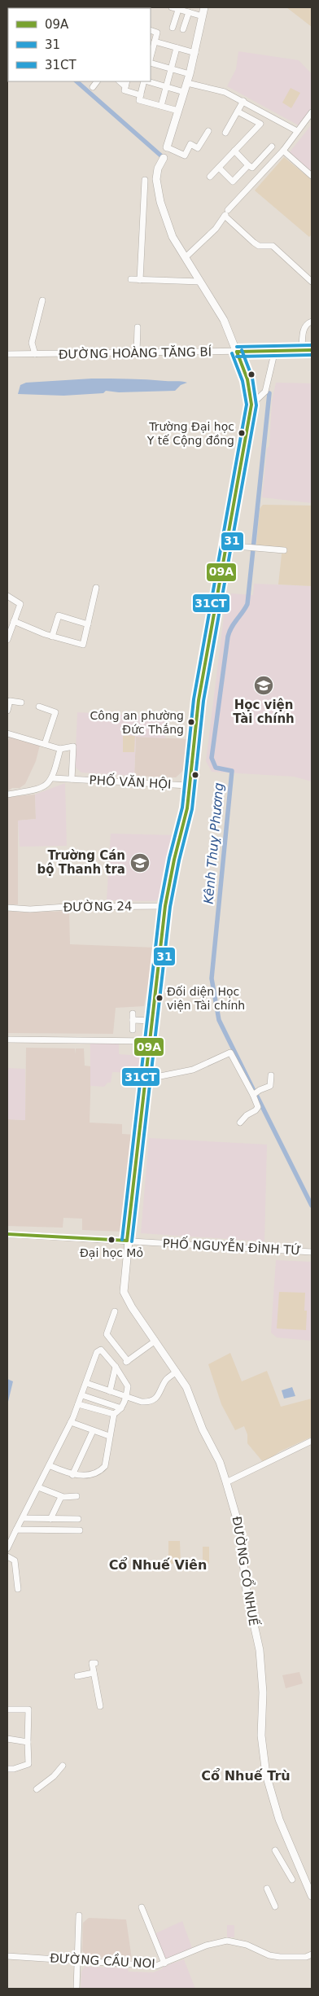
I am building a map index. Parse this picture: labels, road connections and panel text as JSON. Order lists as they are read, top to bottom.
{
  "streets": {
    "main road": ["ĐƯỜNG CỔ NHUẾ"],
    "street": [
      "ĐƯỜNG HOÀNG TĂNG BÍ",
      "PHỐ VĂN HỘI",
      "ĐƯỜNG 24",
      "PHỐ NGUYỄN ĐÌNH TỨ",
      "ĐƯỜNG CẦU NOI"
    ]
  },
  "crossings": [
    ["ĐƯỜNG HOÀNG TĂNG BÍ", "ĐƯỜNG CỔ NHUẾ"],
    ["PHỐ VĂN HỘI", "ĐƯỜNG CỔ NHUẾ"],
    ["ĐƯỜNG 24", "ĐƯỜNG CỔ NHUẾ"],
    ["PHỐ NGUYỄN ĐÌNH TỨ", "ĐƯỜNG CỔ NHUẾ"]
  ],
  "districts": ["Cổ Nhuế Viên", "Cổ Nhuế Trù"],
  "water": ["Kênh Thuỵ Phương"],
  "places": {
    "other": [
      "Trường Đại học Y tế Cộng đồng",
      "Công an phường Đức Thắng",
      "Đối diện Học viện Tài chính",
      "Đại học Mỏ"
    ],
    "school or university": ["Học viện Tài chính", "Trường Cán bộ Thanh tra"]
  },
  "lines": ["transit line 31CT", "transit line 09A", "transit line 31"],
  "legend": ["09A", "31", "31CT"]
}
